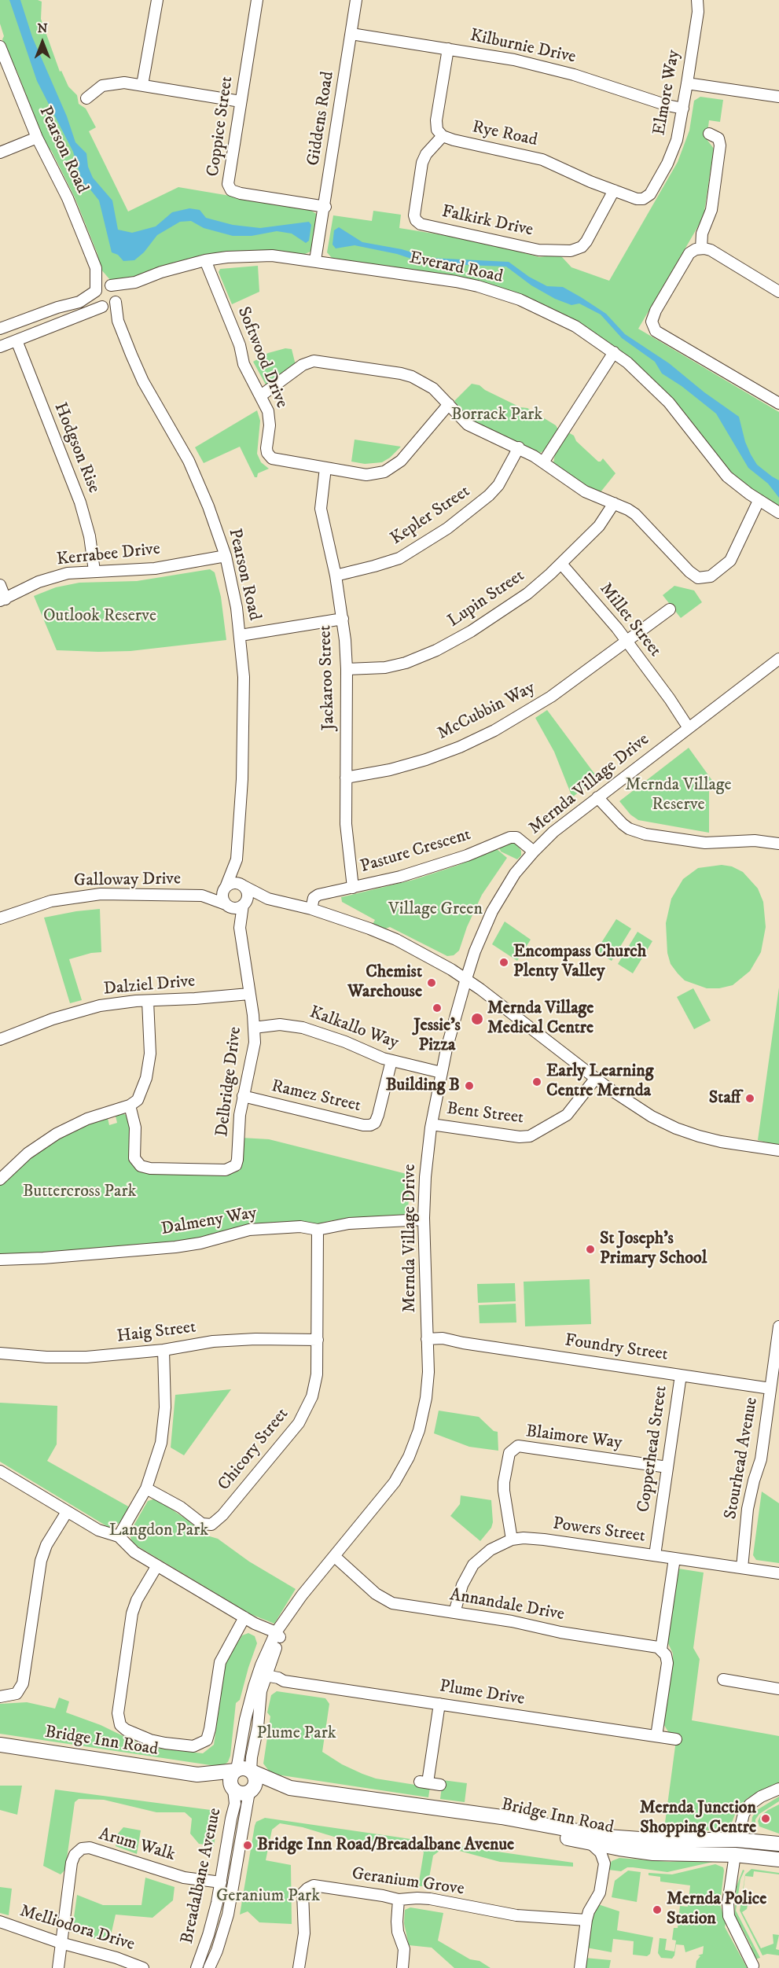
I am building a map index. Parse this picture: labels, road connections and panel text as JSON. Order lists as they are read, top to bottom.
{
  "streets": {
    "main road": ["Bridge Inn Road"],
    "street": [
      "Kilburnie Drive",
      "Elmore Way",
      "Giddens Road",
      "Coppice Street",
      "Rye Road",
      "Pearson Road",
      "Falkirk Drive",
      "Everard Road",
      "Softwood Drive",
      "Hodgson Rise",
      "Kepler Street",
      "Kerrabee Drive",
      "Lupin Street",
      "Millet Street",
      "Jackaroo Street",
      "McCubbin Way",
      "Mernda Village Drive",
      "Pasture Crescent",
      "Galloway Drive",
      "Dalziel Drive",
      "Kalkallo Way",
      "Delbridge Drive",
      "Ramez Street",
      "Bent Street",
      "Dalmeny Way",
      "Haig Street",
      "Foundry Street",
      "Blaimore Way",
      "Copperhead Street",
      "Chicory Street",
      "Stourhead Avenue",
      "Powers Street",
      "Annandale Drive",
      "Plume Drive",
      "Arum Walk",
      "Breadalbane Avenue",
      "Geranium Grove",
      "Melliodora Drive"
    ]
  },
  "crossings": [
    ["Kilburnie Drive", "Elmore Way"],
    ["Kilburnie Drive", "Giddens Road"],
    ["Elmore Way", "Rye Road"],
    ["Giddens Road", "Coppice Street"],
    ["Giddens Road", "Everard Road"],
    ["Rye Road", "Falkirk Drive"],
    ["Pearson Road", "Everard Road"],
    ["Pearson Road", "Kerrabee Drive"],
    ["Pearson Road", "Galloway Drive"],
    ["Pearson Road", "Delbridge Drive"],
    ["Everard Road", "Softwood Drive"],
    ["Softwood Drive", "Jackaroo Street"],
    ["Hodgson Rise", "Kerrabee Drive"],
    ["Kepler Street", "Jackaroo Street"],
    ["Lupin Street", "Millet Street"],
    ["Lupin Street", "Jackaroo Street"],
    ["Millet Street", "McCubbin Way"],
    ["Millet Street", "Mernda Village Drive"],
    ["Jackaroo Street", "McCubbin Way"],
    ["Jackaroo Street", "Pasture Crescent"],
    ["Mernda Village Drive", "Pasture Crescent"],
    ["Mernda Village Drive", "Kalkallo Way"],
    ["Mernda Village Drive", "Bent Street"],
    ["Mernda Village Drive", "Dalmeny Way"],
    ["Mernda Village Drive", "Foundry Street"],
    ["Mernda Village Drive", "Annandale Drive"],
    ["Mernda Village Drive", "Plume Drive"],
    ["Mernda Village Drive", "Bridge Inn Road"],
    ["Mernda Village Drive", "Breadalbane Avenue"],
    ["Galloway Drive", "Delbridge Drive"],
    ["Dalziel Drive", "Delbridge Drive"],
    ["Kalkallo Way", "Delbridge Drive"],
    ["Kalkallo Way", "Ramez Street"],
    ["Delbridge Drive", "Ramez Street"],
    ["Dalmeny Way", "Chicory Street"],
    ["Haig Street", "Chicory Street"],
    ["Foundry Street", "Copperhead Street"],
    ["Foundry Street", "Stourhead Avenue"],
    ["Blaimore Way", "Copperhead Street"],
    ["Blaimore Way", "Powers Street"],
    ["Copperhead Street", "Powers Street"],
    ["Stourhead Avenue", "Powers Street"],
    ["Powers Street", "Annandale Drive"],
    ["Bridge Inn Road", "Breadalbane Avenue"],
    ["Arum Walk", "Breadalbane Avenue"],
    ["Arum Walk", "Melliodora Drive"]
  ],
  "parks": [
    "Borrack Park",
    "Outlook Reserve",
    "Mernda Village Reserve",
    "Village Green",
    "Buttercross Park",
    "Langdon Park",
    "Plume Park",
    "Geranium Park"
  ],
  "places": [
    "Encompass Church Plenty Valley",
    "Chemist Warehouse",
    "Jessie’s Pizza",
    "Mernda Village Medical Centre",
    "Early Learning Centre Mernda",
    "Building B",
    "Staff",
    "St Joseph's Primary School",
    "Mernda Junction Shopping Centre",
    "Bridge Inn Road/Breadalbane Avenue",
    "Mernda Police Station"
  ],
  "north": "top"
}
